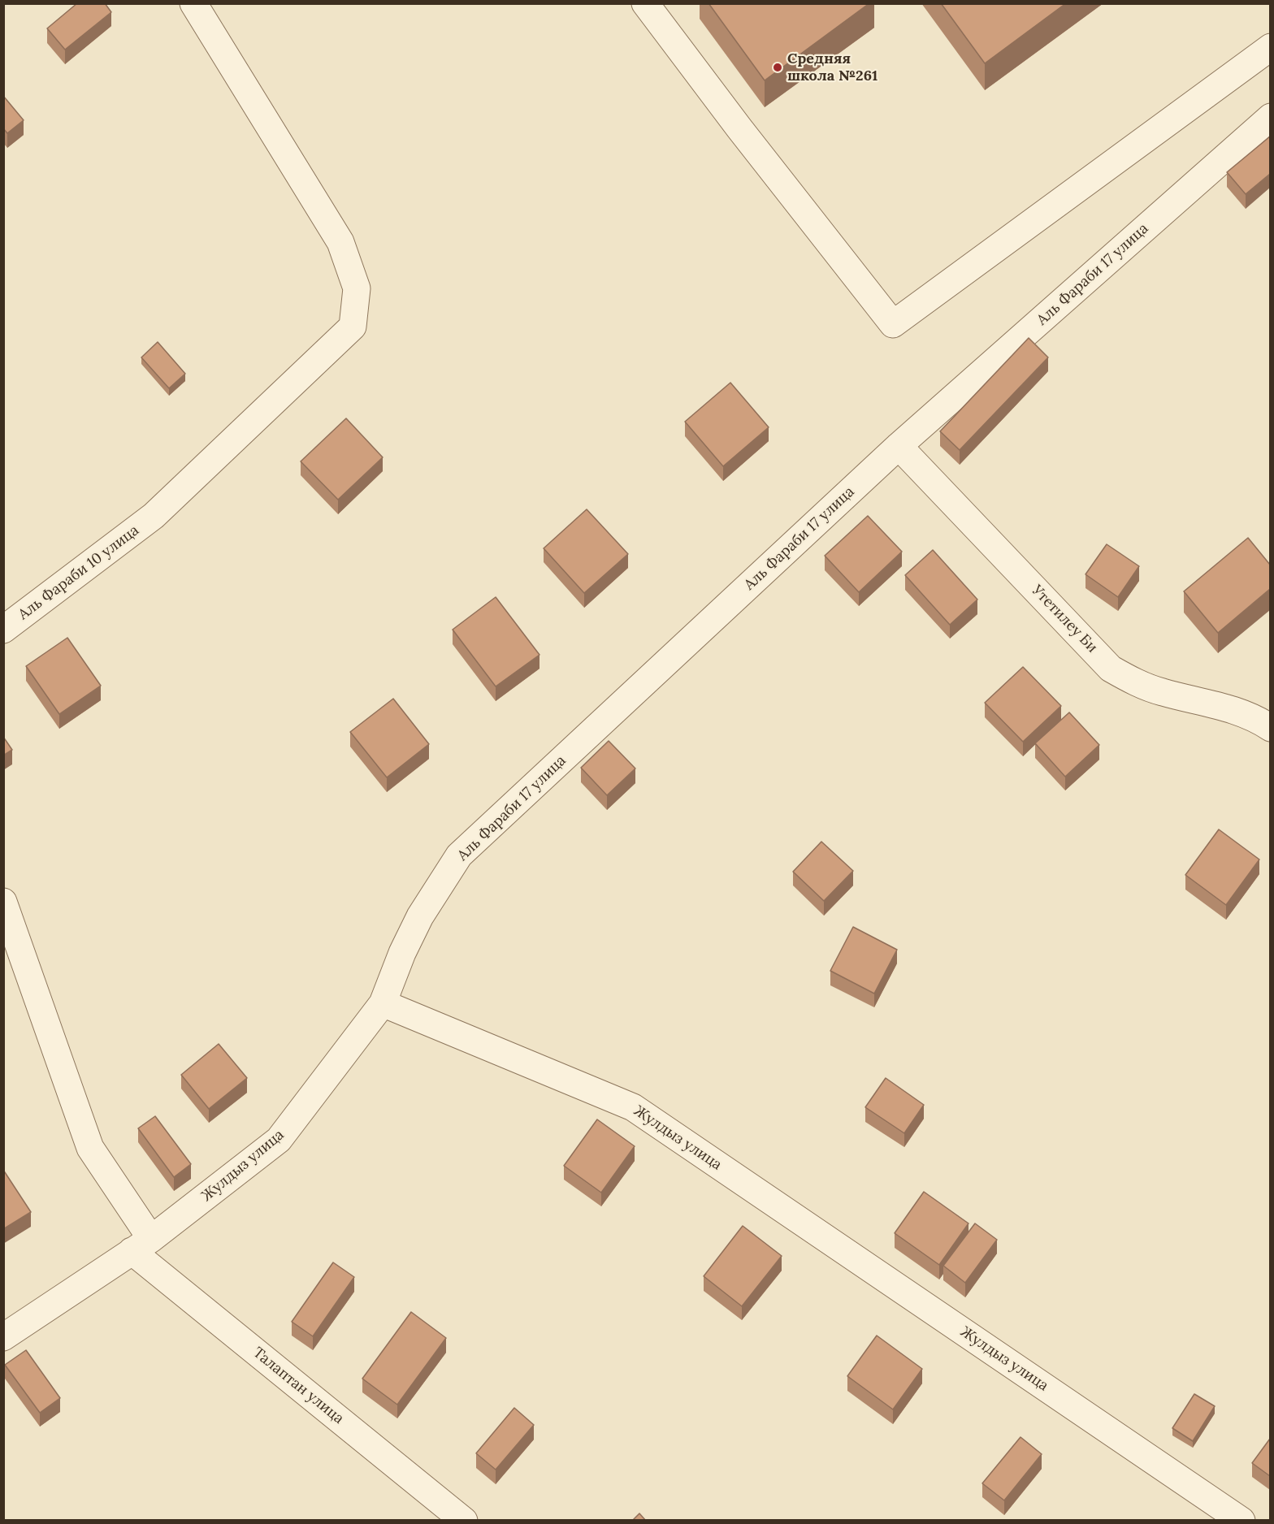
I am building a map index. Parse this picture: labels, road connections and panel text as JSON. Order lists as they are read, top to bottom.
{
  "streets": {
    "street": [
      "Аль Фараби 17 улица",
      "Аль Фараби 10 улица",
      "Утетилеу Би",
      "Жулдыз улица",
      "Талаптан улица"
    ]
  },
  "crossings": [
    ["Аль Фараби 17 улица", "Утетилеу Би"],
    ["Аль Фараби 17 улица", "Жулдыз улица"],
    ["Жулдыз улица", "Талаптан улица"]
  ],
  "places": ["Средняя школа №261"]
}
